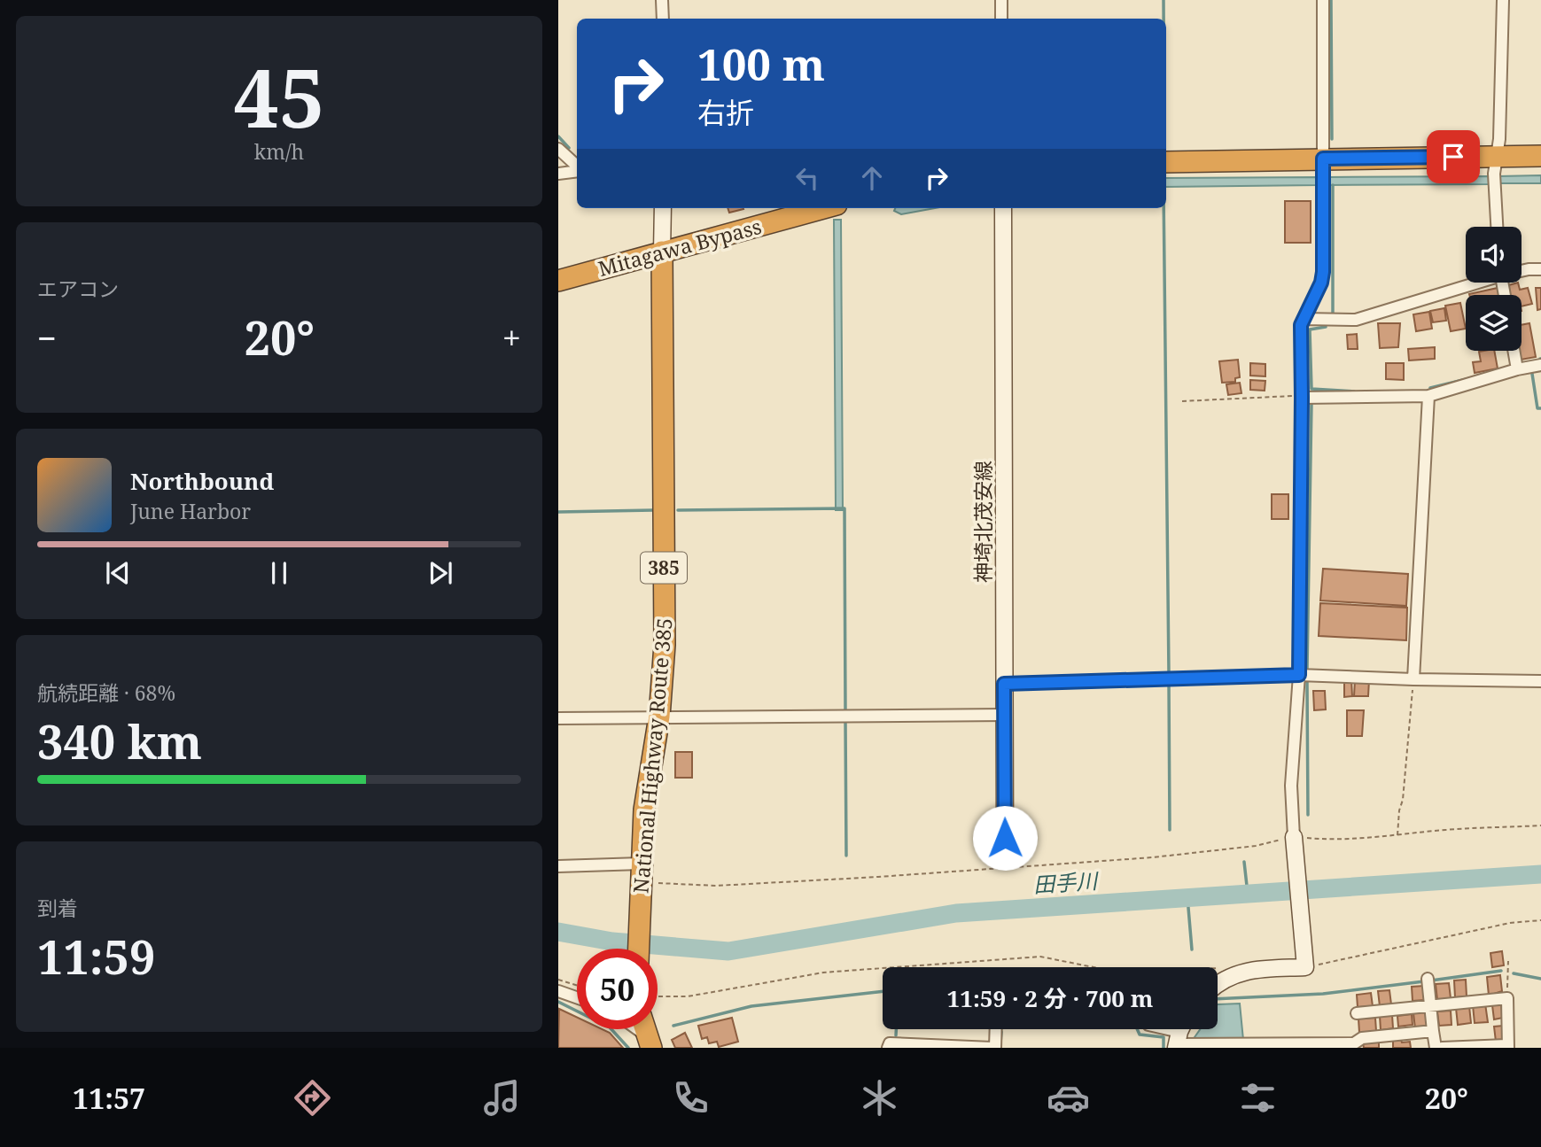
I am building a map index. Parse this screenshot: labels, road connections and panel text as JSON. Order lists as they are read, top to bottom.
{
  "streets": {
    "highway": ["Mitagawa Bypass", "385", "National Highway Route 385"],
    "main road": ["神埼北茂安線"]
  },
  "crossings": [
    ["Mitagawa Bypass", "National Highway Route 385"]
  ],
  "water": ["田手川"],
  "page": {
    "tile": [
      ["45", "km/h"],
      "エアコン",
      ["航続距離 · 68%", "340 km"],
      ["到着", "11:59"]
    ],
    "turn": ["100 m", "右折"],
    "heat": ["−", "20°", "+"],
    "song": ["Northbound", "June Harbor"],
    "limit": "50",
    "trip": "11:59 · 2 分 · 700 m",
    "tabs": ["11:57", "20°"]
  }
}
